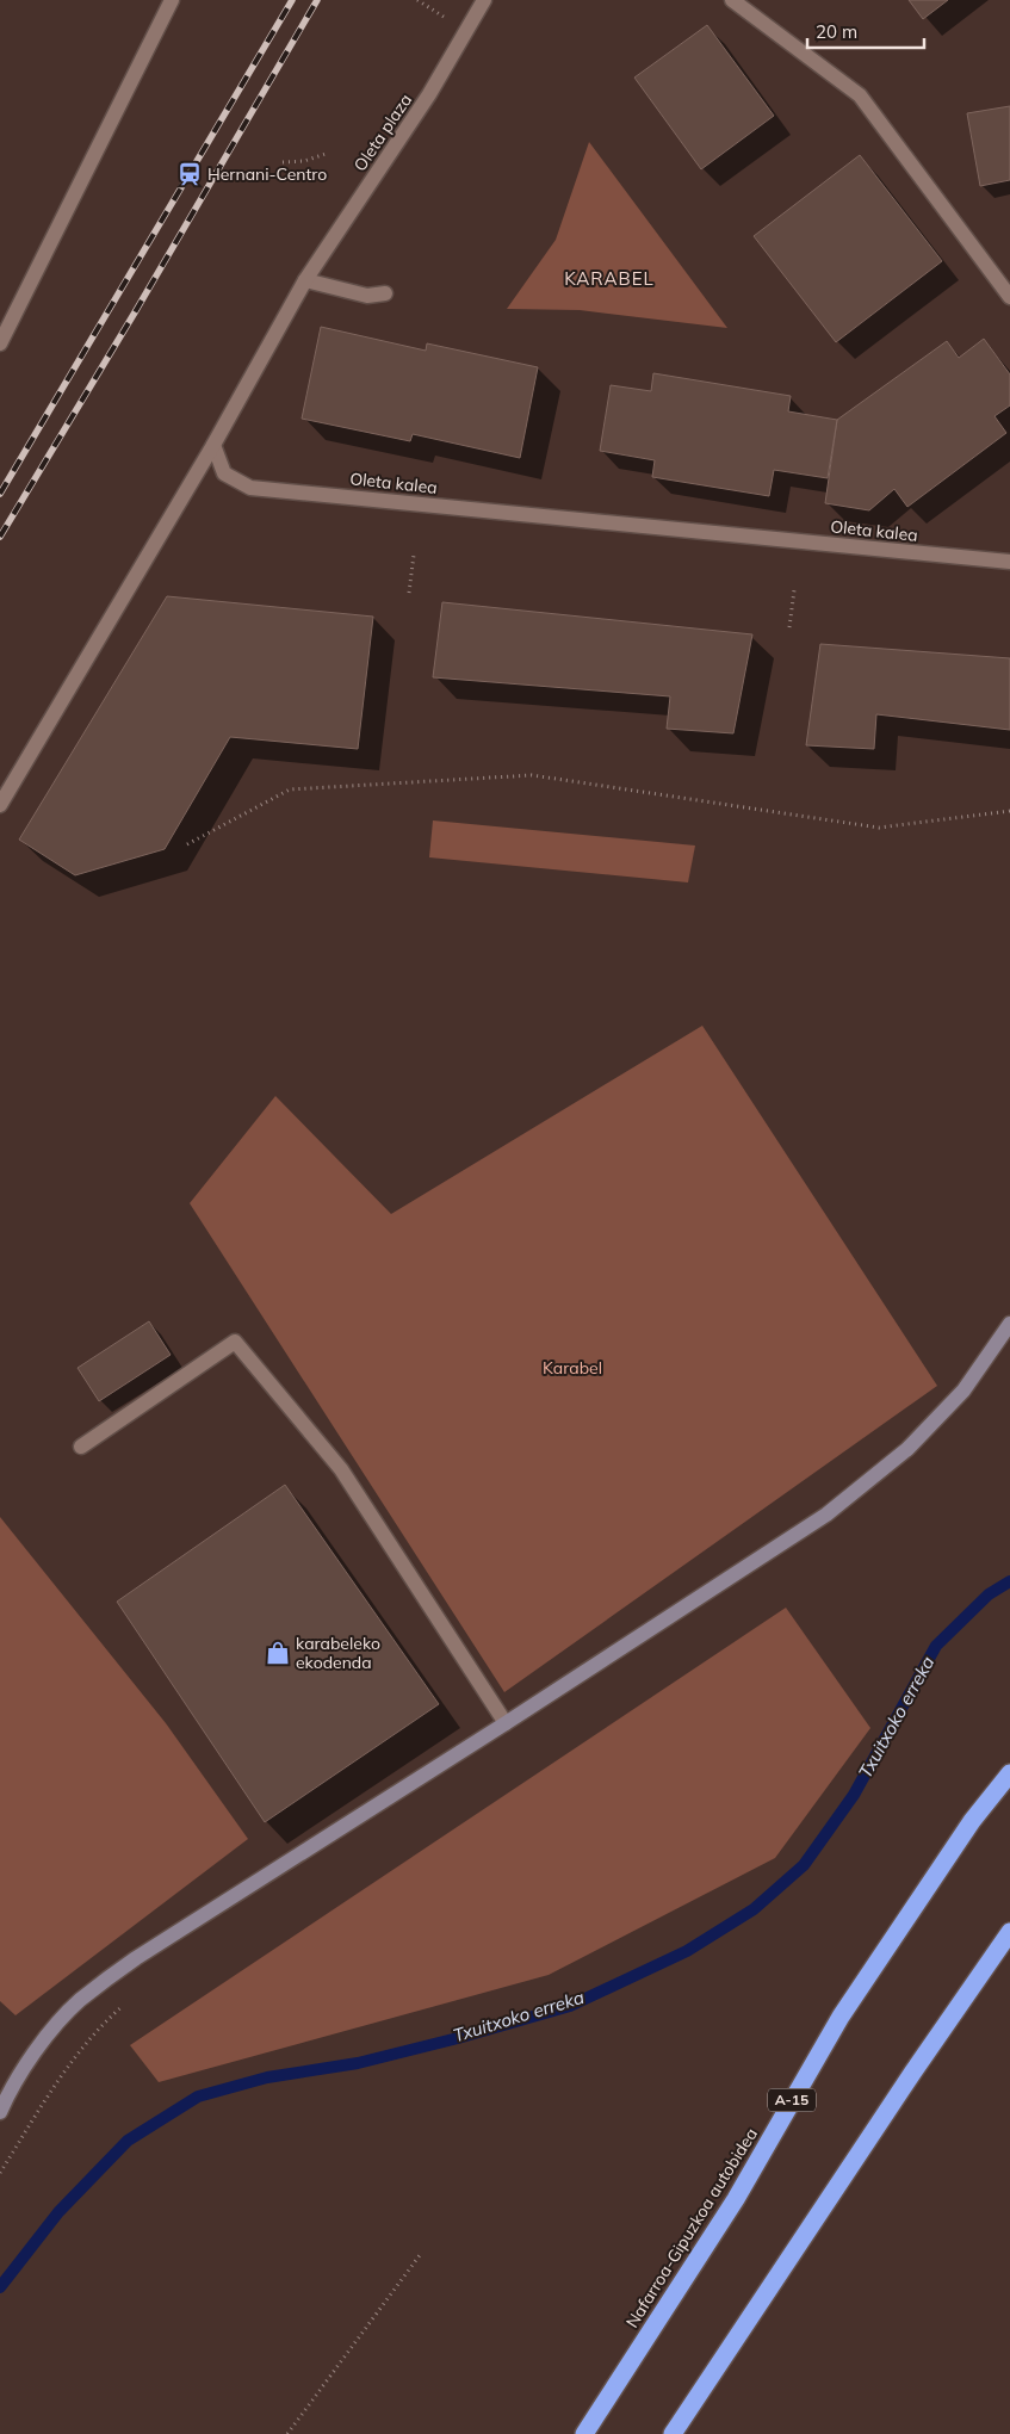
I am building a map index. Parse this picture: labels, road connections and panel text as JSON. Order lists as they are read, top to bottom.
{
  "streets": {
    "highway": ["A-15", "Nafarroa-Gipuzkoa autobidea"],
    "street": ["Oleta plaza", "Oleta kalea"]
  },
  "crossings": [
    ["Oleta plaza", "Oleta kalea"]
  ],
  "districts": ["KARABEL"],
  "water": ["Txuitxoko erreka"],
  "parks": ["Karabel"],
  "places": {
    "station": ["Hernani-Centro"],
    "shop": ["karabeleko ekodenda"]
  },
  "scale_bar": "20 m"
}
